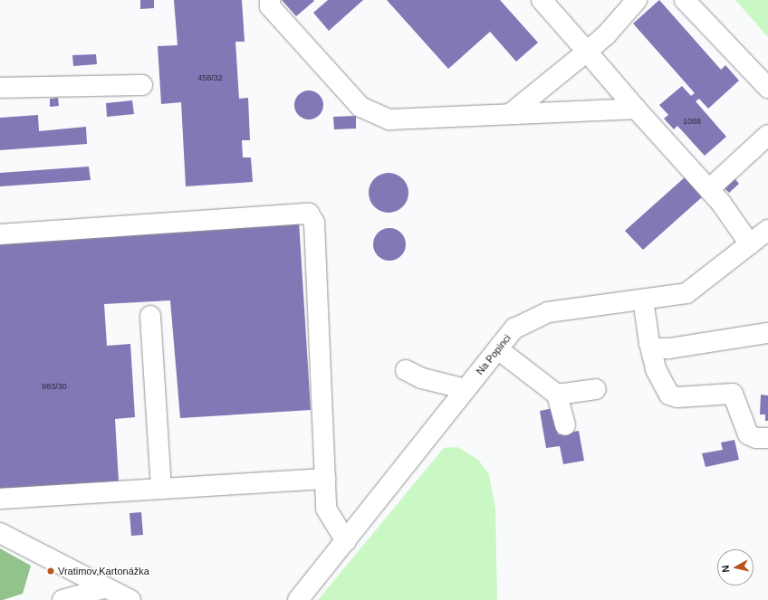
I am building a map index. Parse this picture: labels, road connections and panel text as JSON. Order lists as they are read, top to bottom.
{
  "streets": {
    "street": ["Na Popinci"]
  },
  "places": ["Vratimov,Kartonážka"],
  "house_numbers": ["458/32", "1088", "983/30"],
  "north": "left"
}
